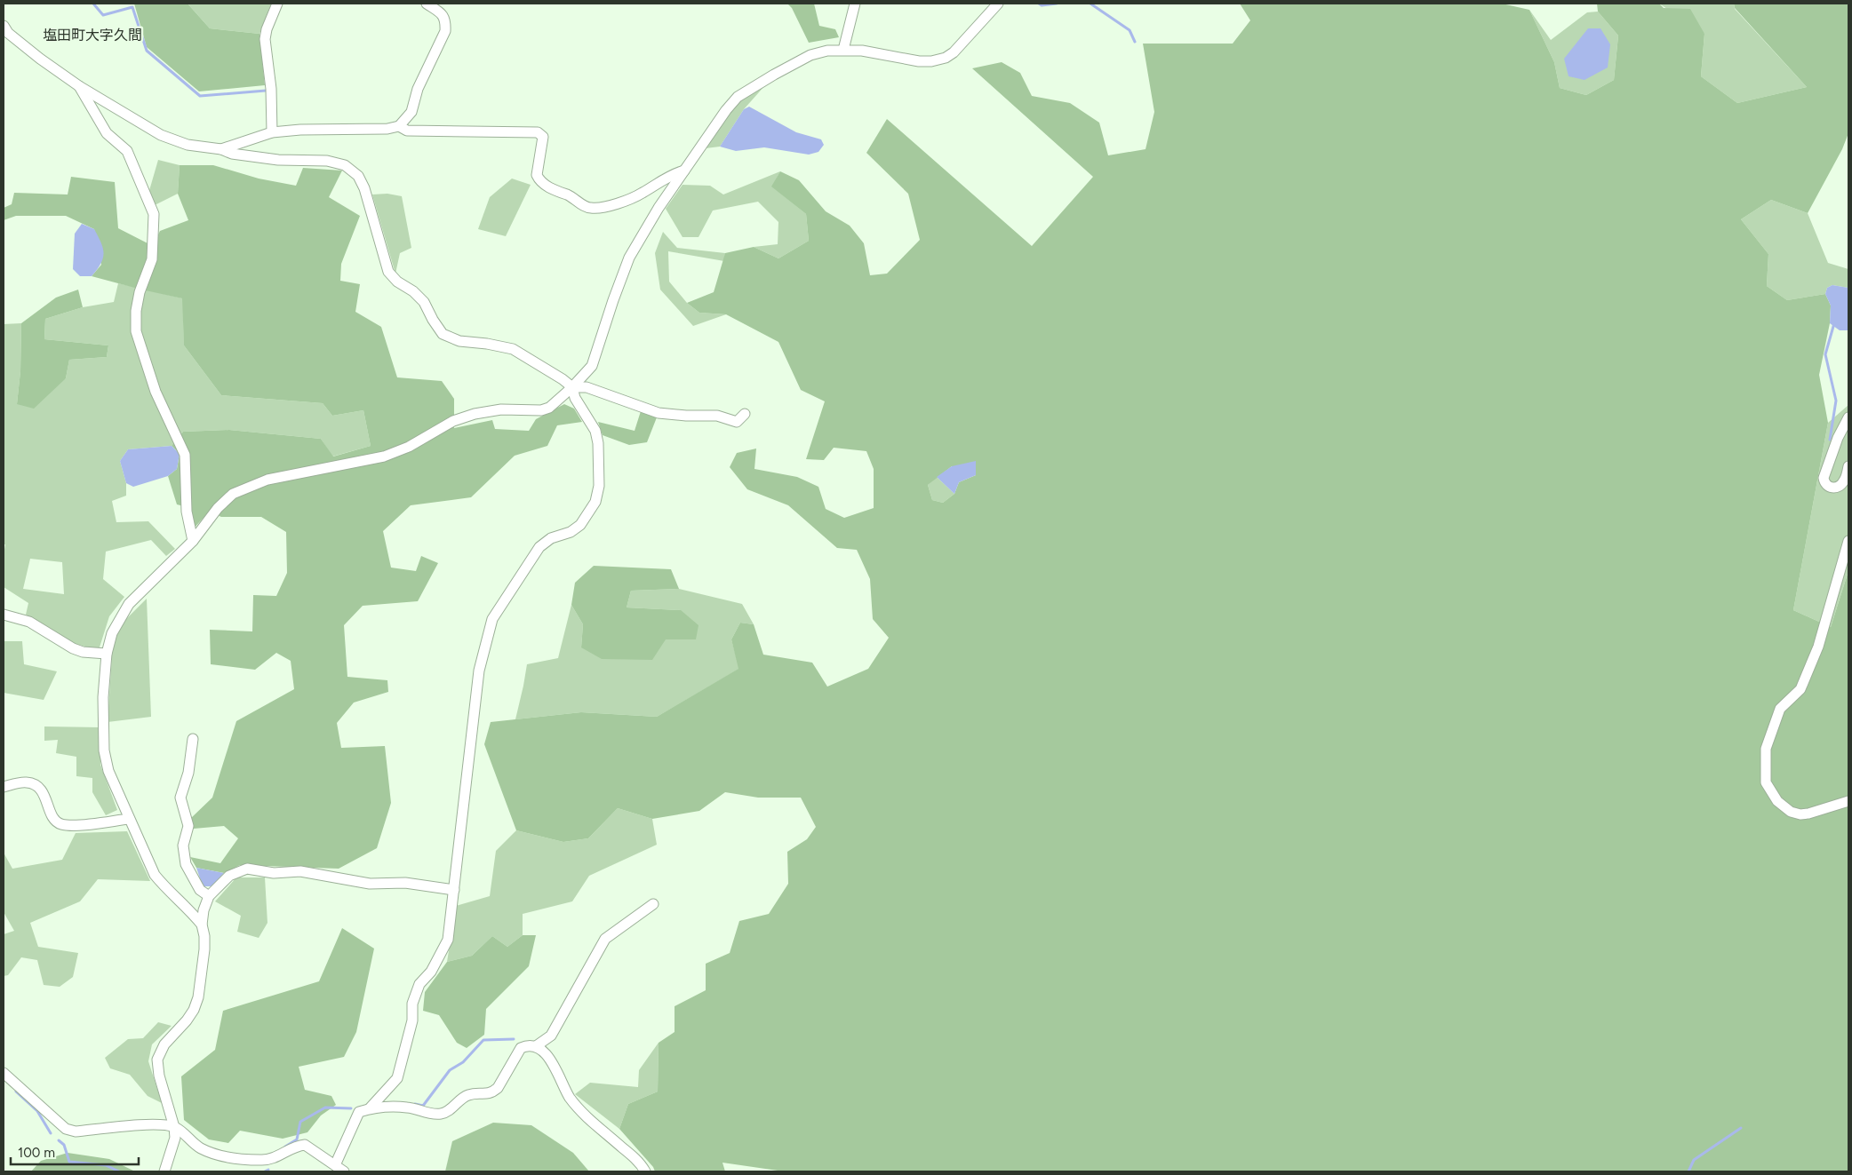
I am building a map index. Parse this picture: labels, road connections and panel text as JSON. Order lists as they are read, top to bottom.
{
  "districts": ["塩田町大字久間"],
  "scale_bar": "100 m"
}
